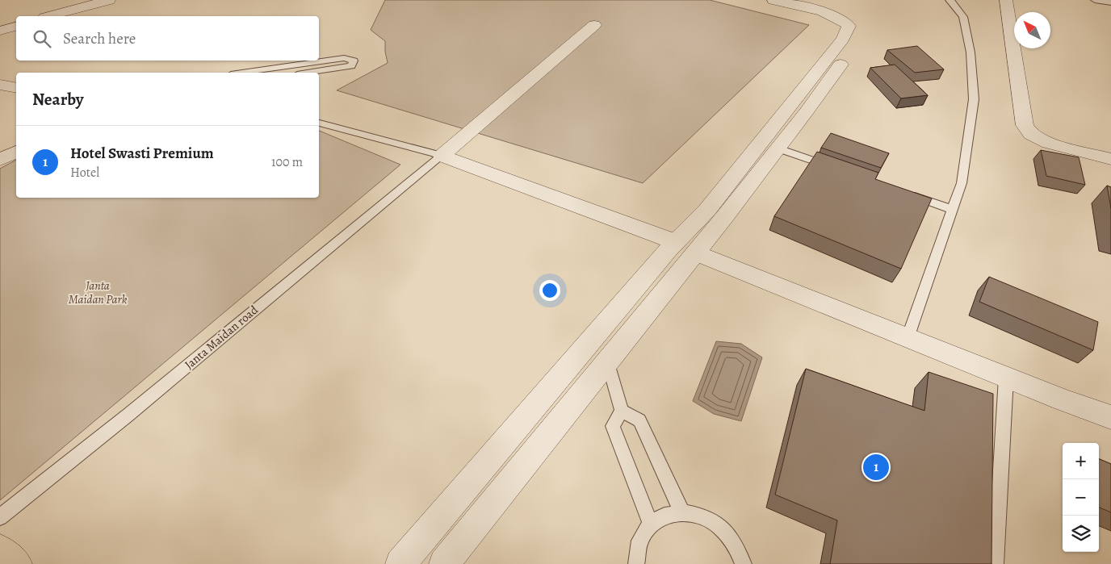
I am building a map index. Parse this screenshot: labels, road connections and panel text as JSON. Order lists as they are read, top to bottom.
{
  "streets": {
    "lane": ["Janta Maidan road"]
  },
  "parks": ["Janta Maidan Park"],
  "north": "top left",
  "page": {
    "search": "Search here",
    "heading": "Nearby",
    "list": [
      {
        "mark": "1",
        "name": "Hotel Swasti Premium",
        "note": "Hotel",
        "value": "100 m"
      }
    ],
    "map_buttons": ["+", "−"],
    "pins": "1"
  }
}
